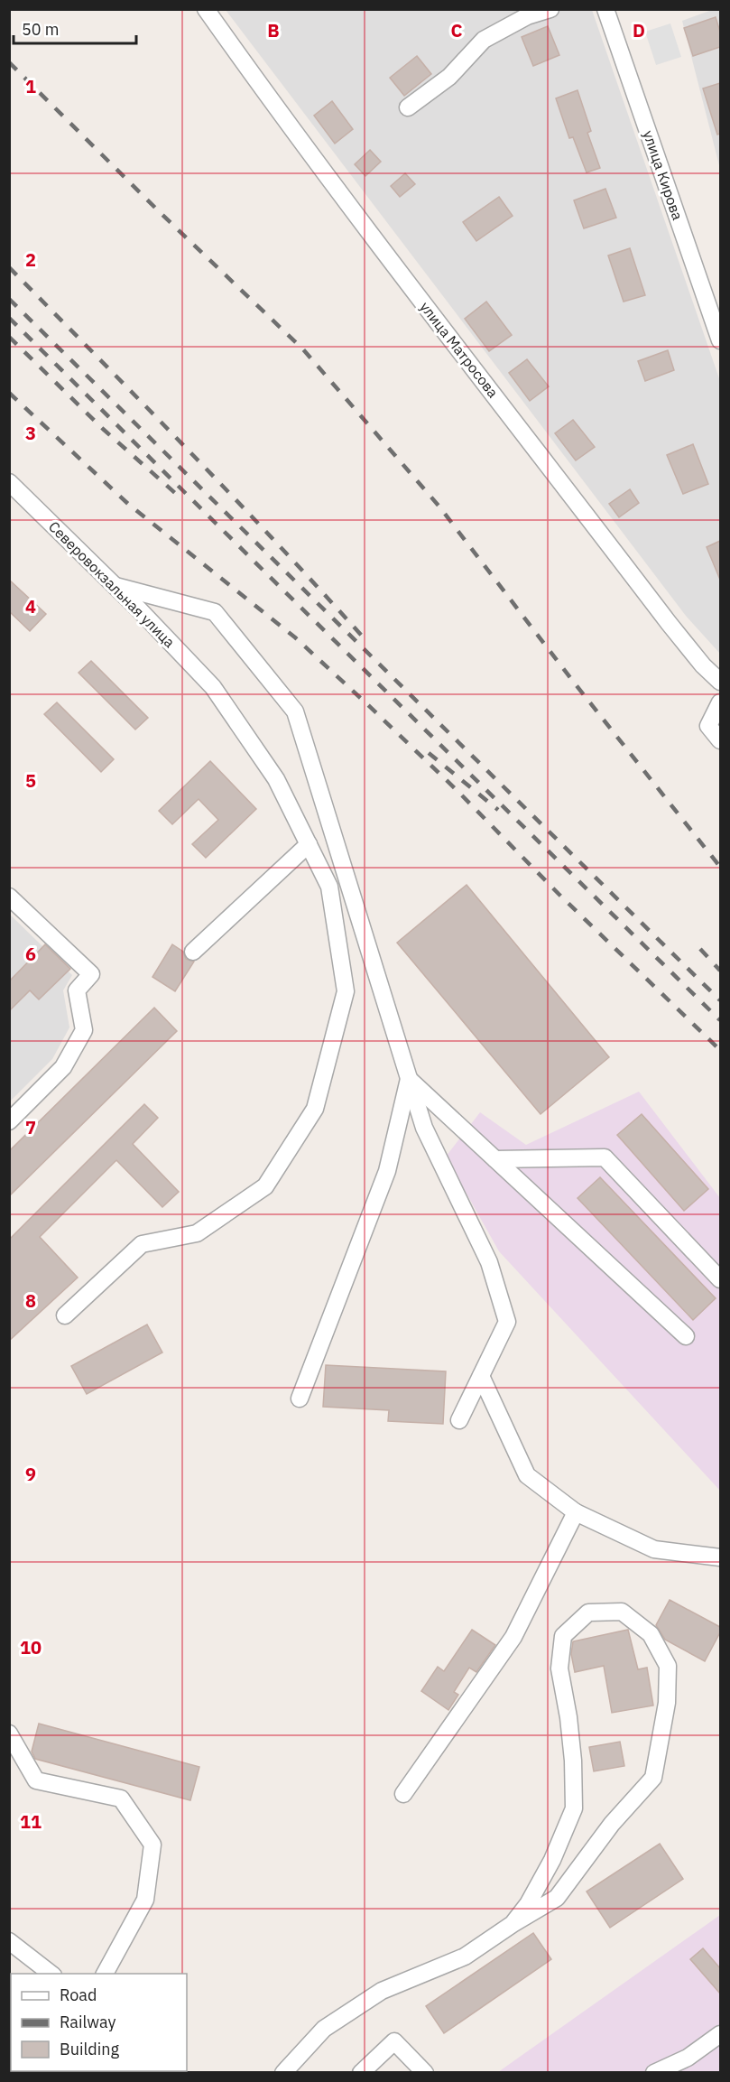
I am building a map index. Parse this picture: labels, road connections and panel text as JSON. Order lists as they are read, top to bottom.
{
  "streets": {
    "street": ["улица Кирова", "улица Матросова", "Северовокзальная улица"]
  },
  "legend": ["Road", "Railway", "Building"],
  "scale_bar": "50 m",
  "grid": {
    "columns": ["B", "C", "D"],
    "rows": [
      "1",
      "2",
      "3",
      "4",
      "5",
      "6",
      "7",
      "8",
      "9",
      "10",
      "11"
    ]
  }
}
